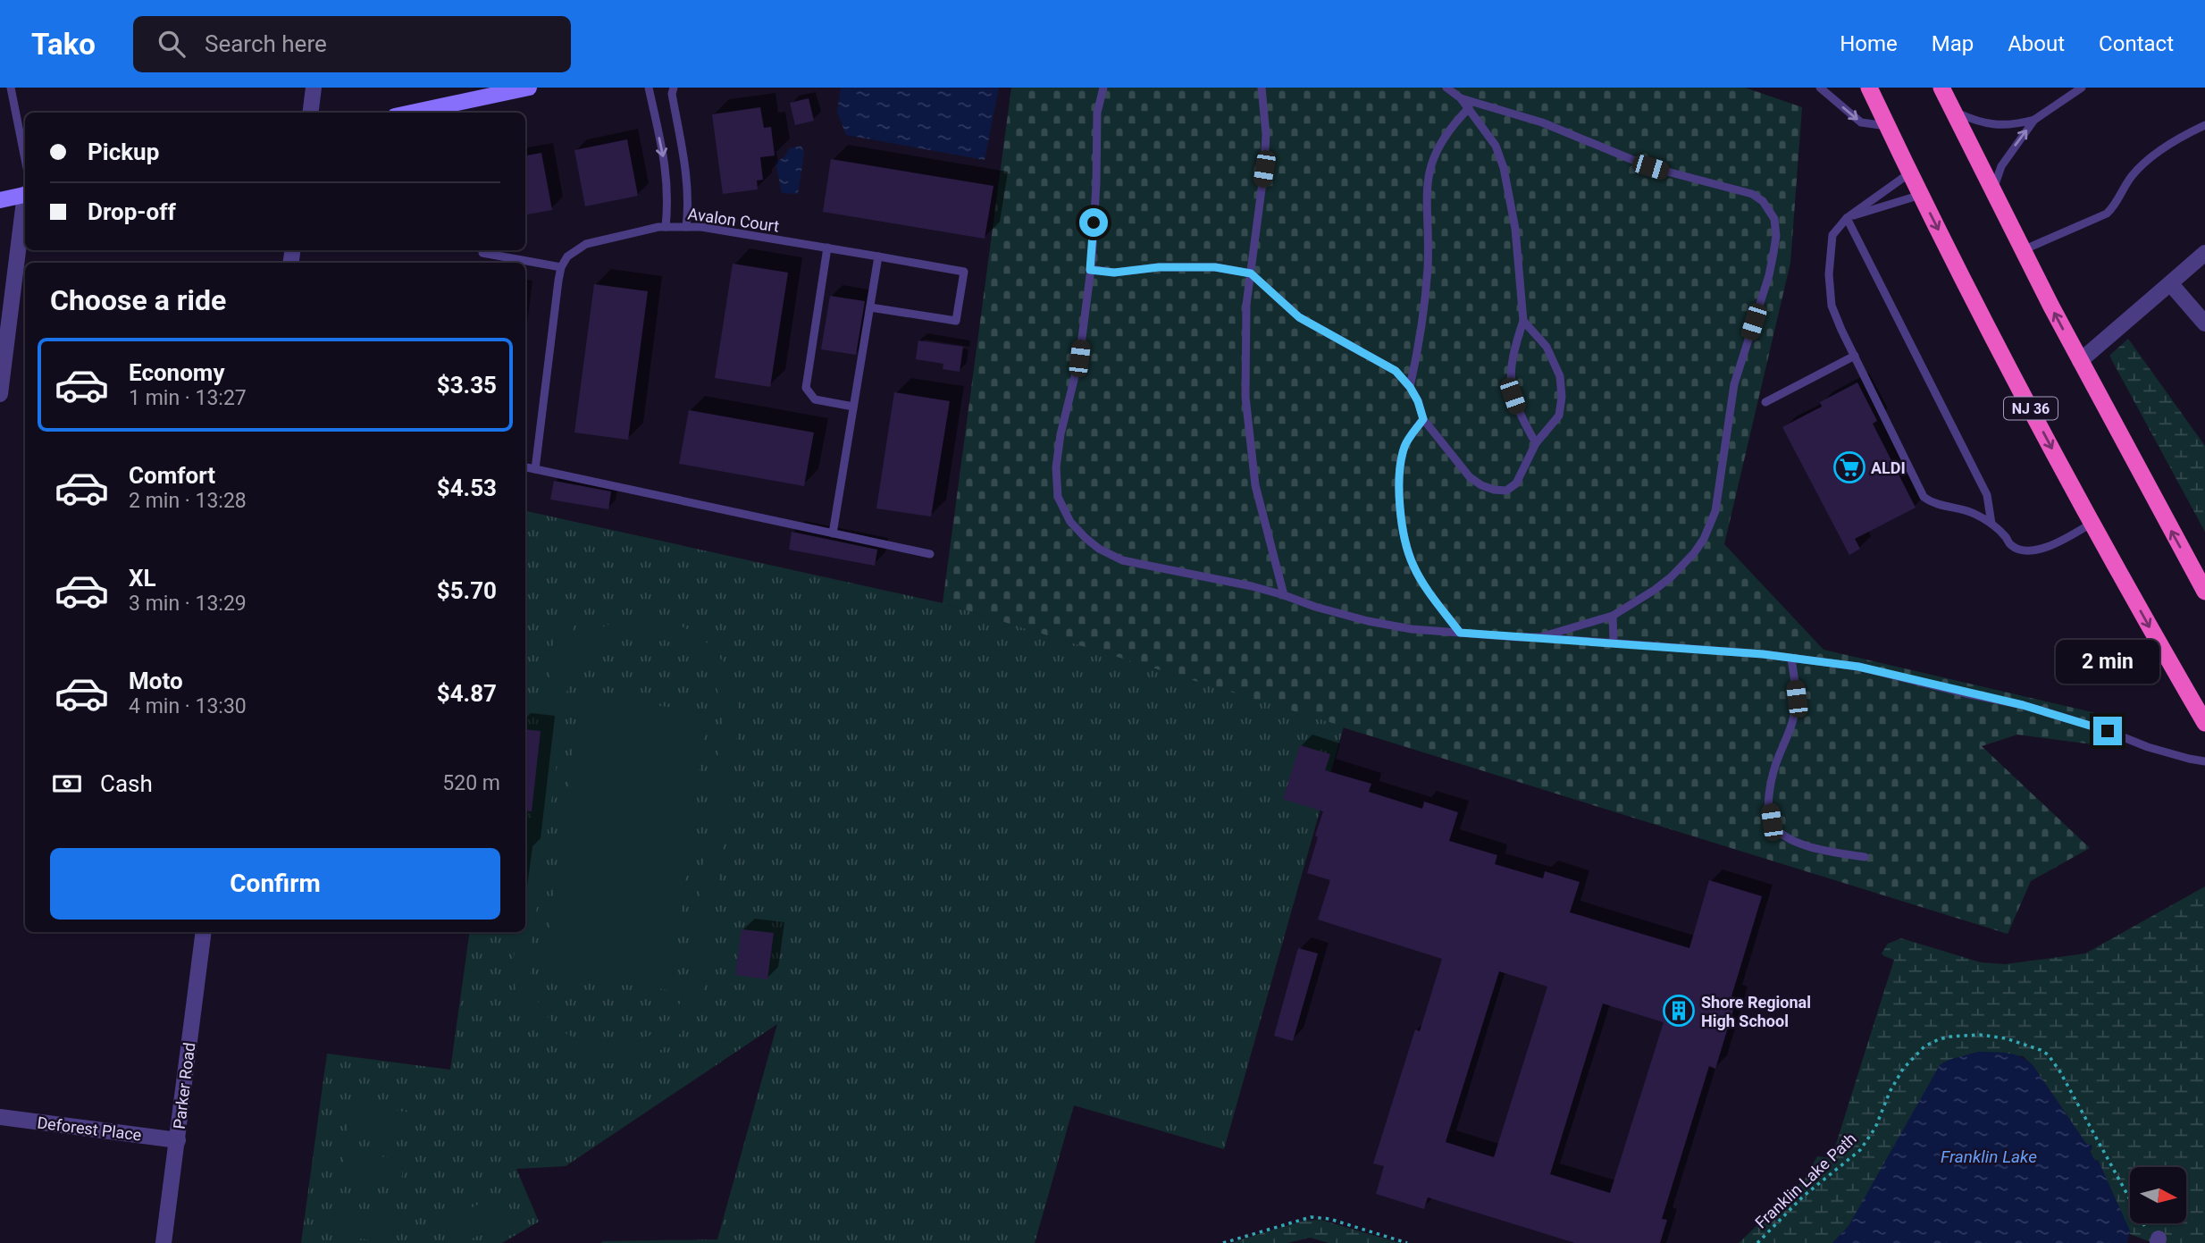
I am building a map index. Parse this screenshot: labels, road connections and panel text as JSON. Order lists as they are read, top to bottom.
{
  "streets": {
    "highway": ["NJ 36"],
    "street": ["Parker Road", "Deforest Place"],
    "lane": ["Avalon Court"],
    "path": ["Franklin Lake Path"]
  },
  "crossings": [
    ["Parker Road", "Deforest Place"]
  ],
  "water": ["Franklin Lake"],
  "places": {
    "supermarket": ["ALDI"],
    "building": ["Shore Regional High School"]
  },
  "north": "right",
  "page": {
    "header": "Tako",
    "search": "Search here",
    "nav": [
      "Home",
      "Map",
      "About",
      "Contact"
    ],
    "banner": ["Pickup", "Drop-off"],
    "heading": "Choose a ride",
    "list": [
      {
        "name": "Economy",
        "note": "1 min · 13:27",
        "value": "$3.35"
      },
      {
        "name": "Comfort",
        "note": "2 min · 13:28",
        "value": "$4.53"
      },
      {
        "name": "XL",
        "note": "3 min · 13:29",
        "value": "$5.70"
      },
      {
        "name": "Moto",
        "note": "4 min · 13:30",
        "value": "$4.87"
      }
    ],
    "bubble": "2 min",
    "pay": ["Cash", "520 m"],
    "buttons": "Confirm"
  }
}
